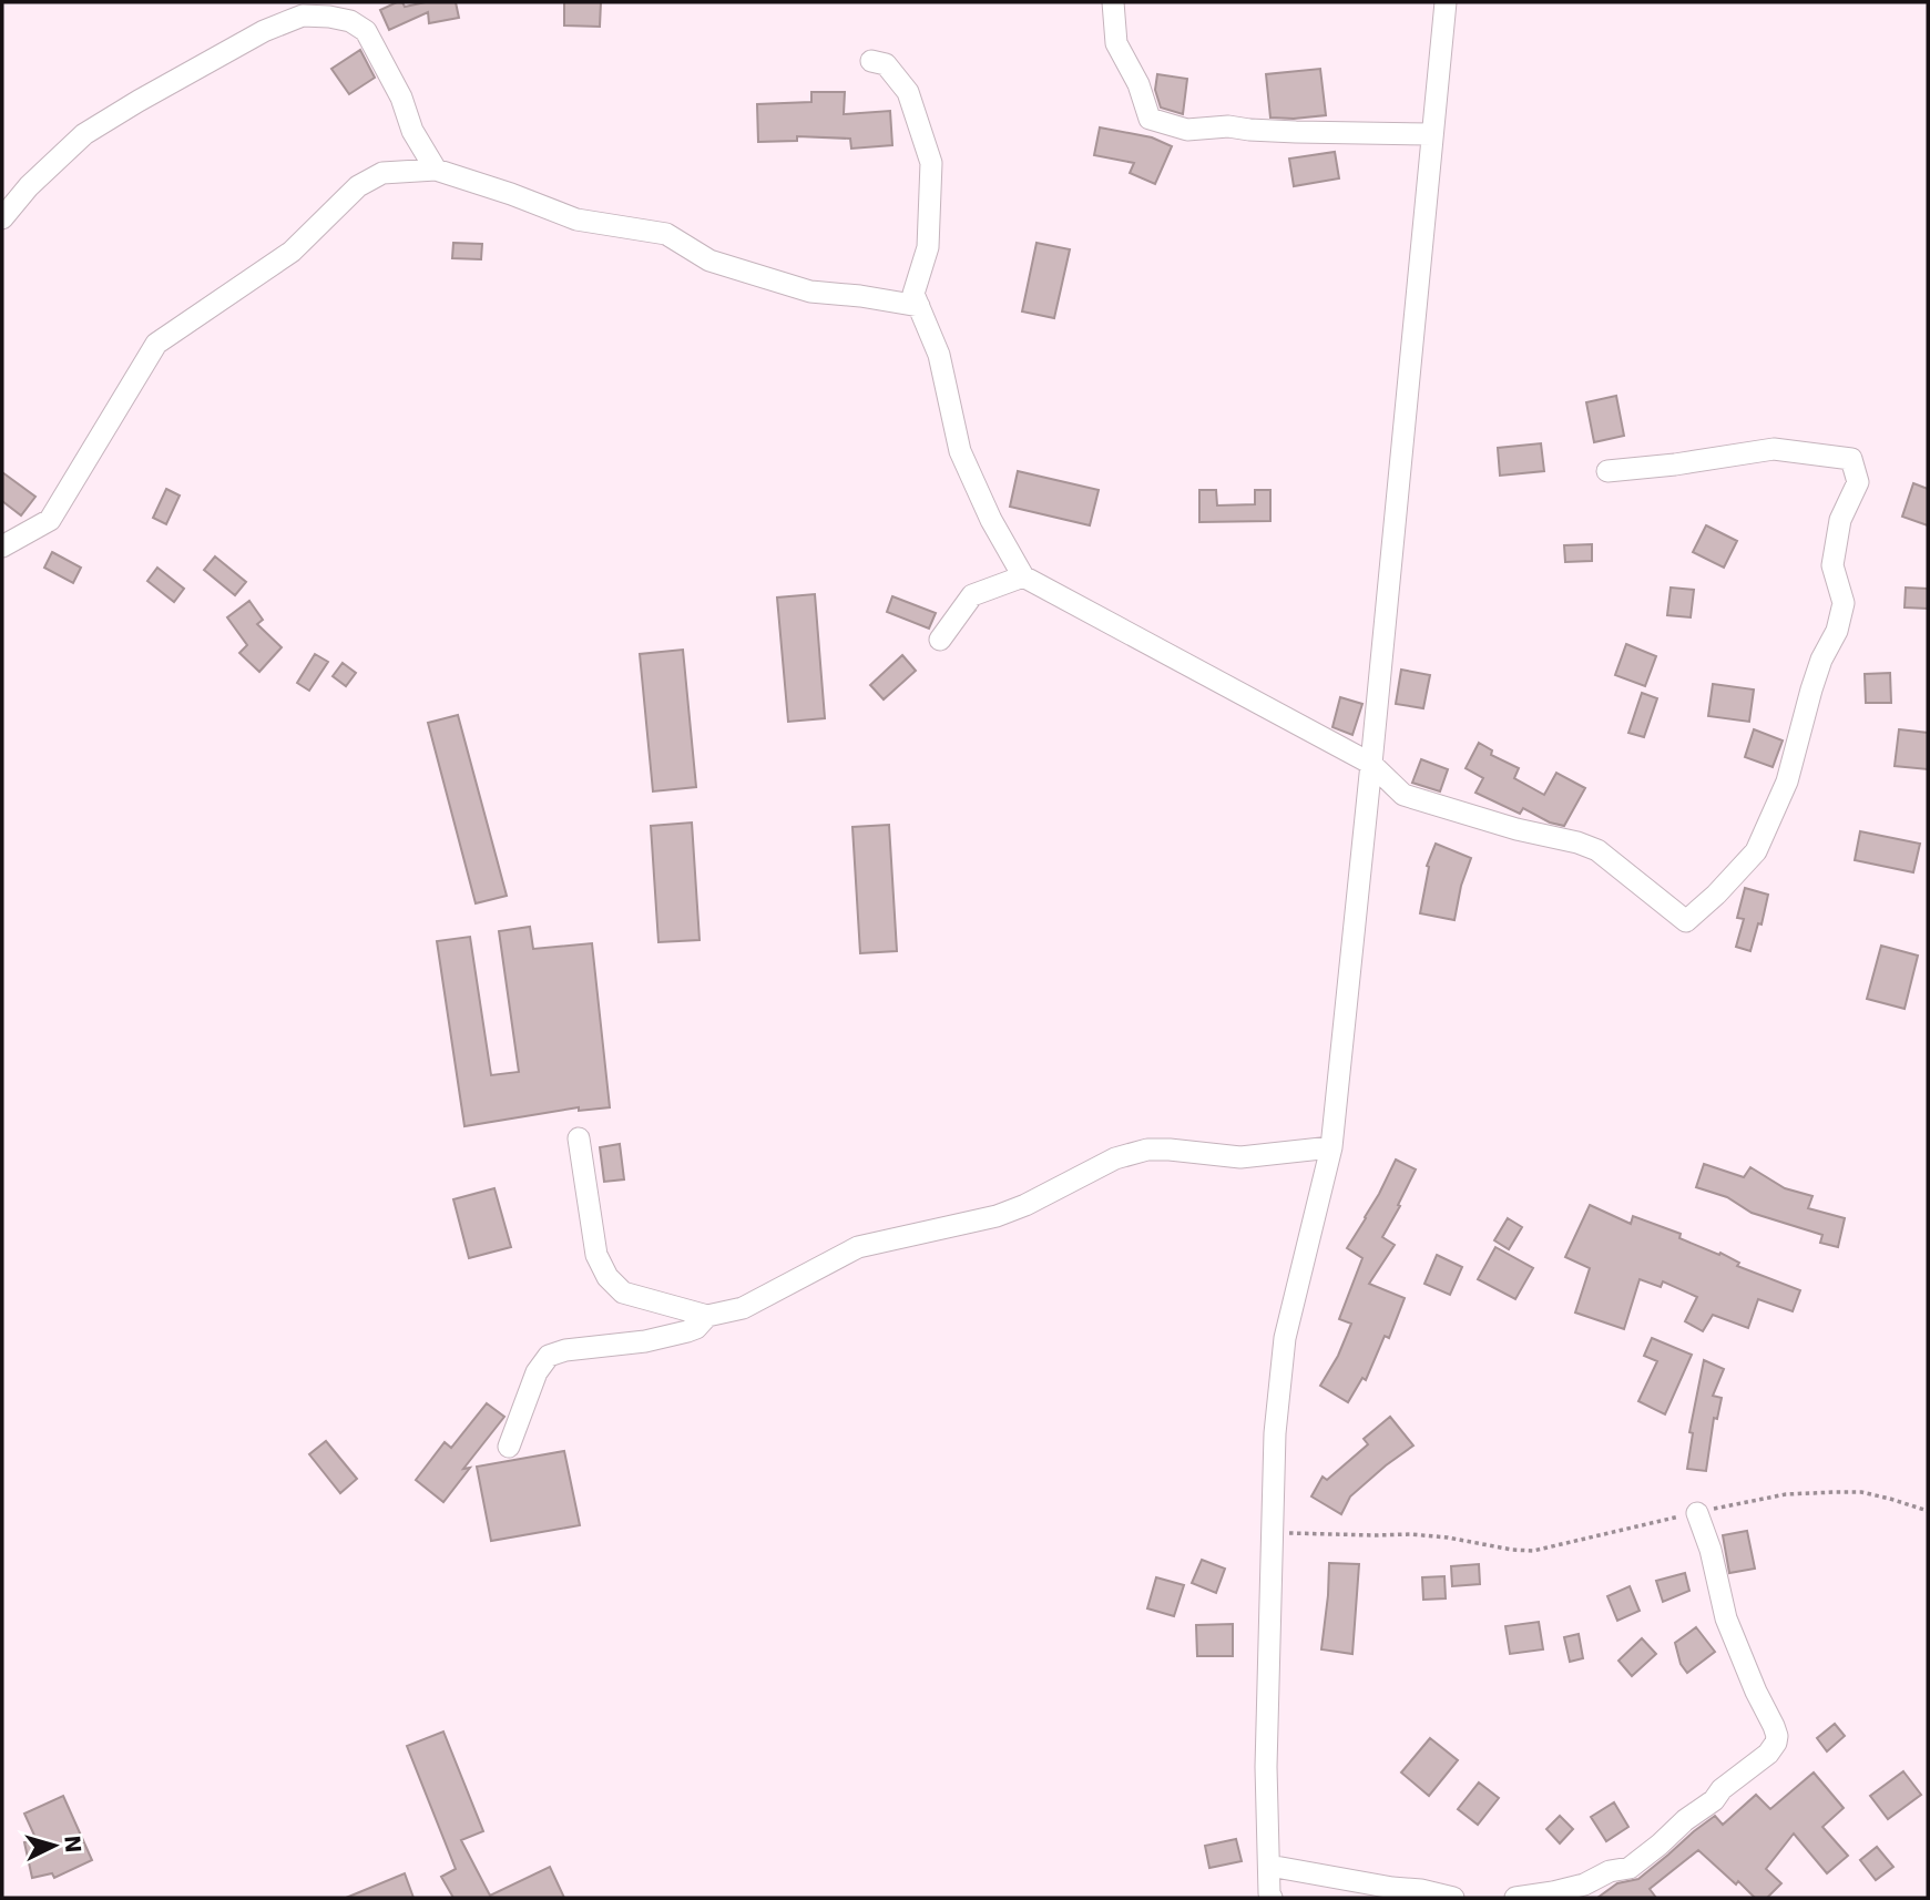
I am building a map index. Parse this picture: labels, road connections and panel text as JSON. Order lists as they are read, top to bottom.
{
  "north": "right"
}
